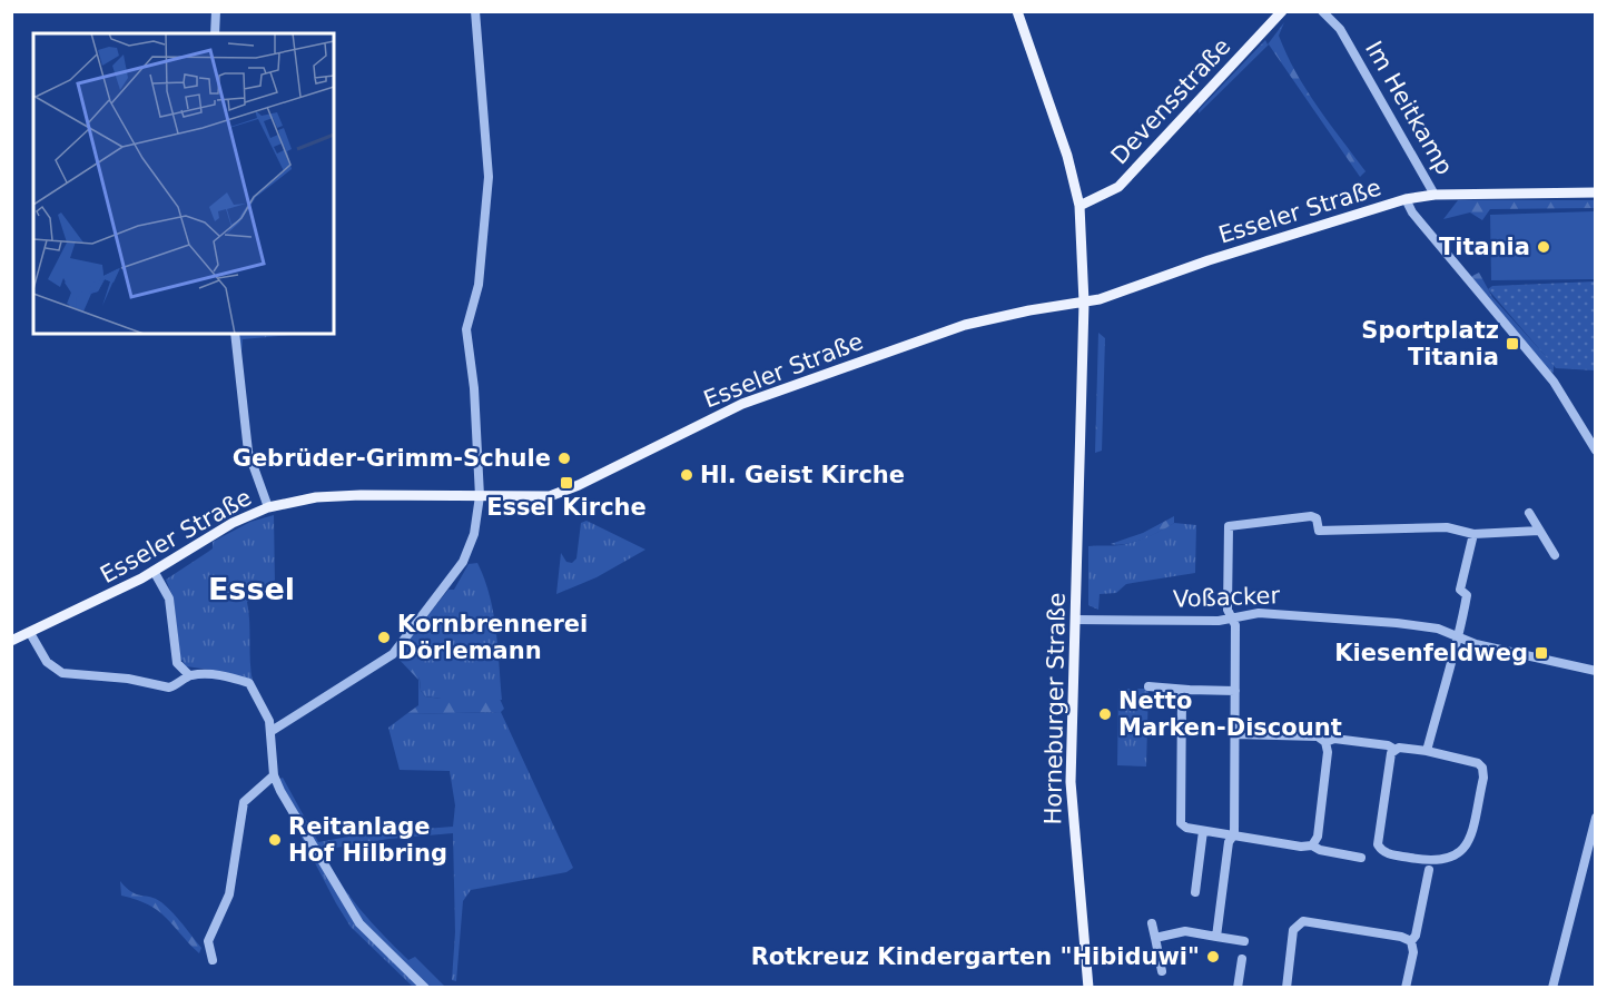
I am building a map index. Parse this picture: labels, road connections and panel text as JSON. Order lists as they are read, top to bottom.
{
  "streets": {
    "main road": ["Devensstraße", "Esseler Straße", "Horneburger Straße"],
    "street": ["Im Heitkamp", "Voßacker"]
  },
  "crossings": [
    ["Devensstraße", "Horneburger Straße"],
    ["Im Heitkamp", "Esseler Straße"],
    ["Esseler Straße", "Horneburger Straße"],
    ["Voßacker", "Horneburger Straße"]
  ],
  "districts": ["Essel"],
  "places": {
    "other": [
      "Titania",
      "Gebrüder-Grimm-Schule",
      "Hl. Geist Kirche",
      "Kornbrennerei Dörlemann",
      "Netto Marken-Discount",
      "Reitanlage Hof Hilbring",
      "Rotkreuz Kindergarten \"Hibiduwi\""
    ],
    "transit": ["Sportplatz Titania", "Essel Kirche", "Kiesenfeldweg"]
  }
}
